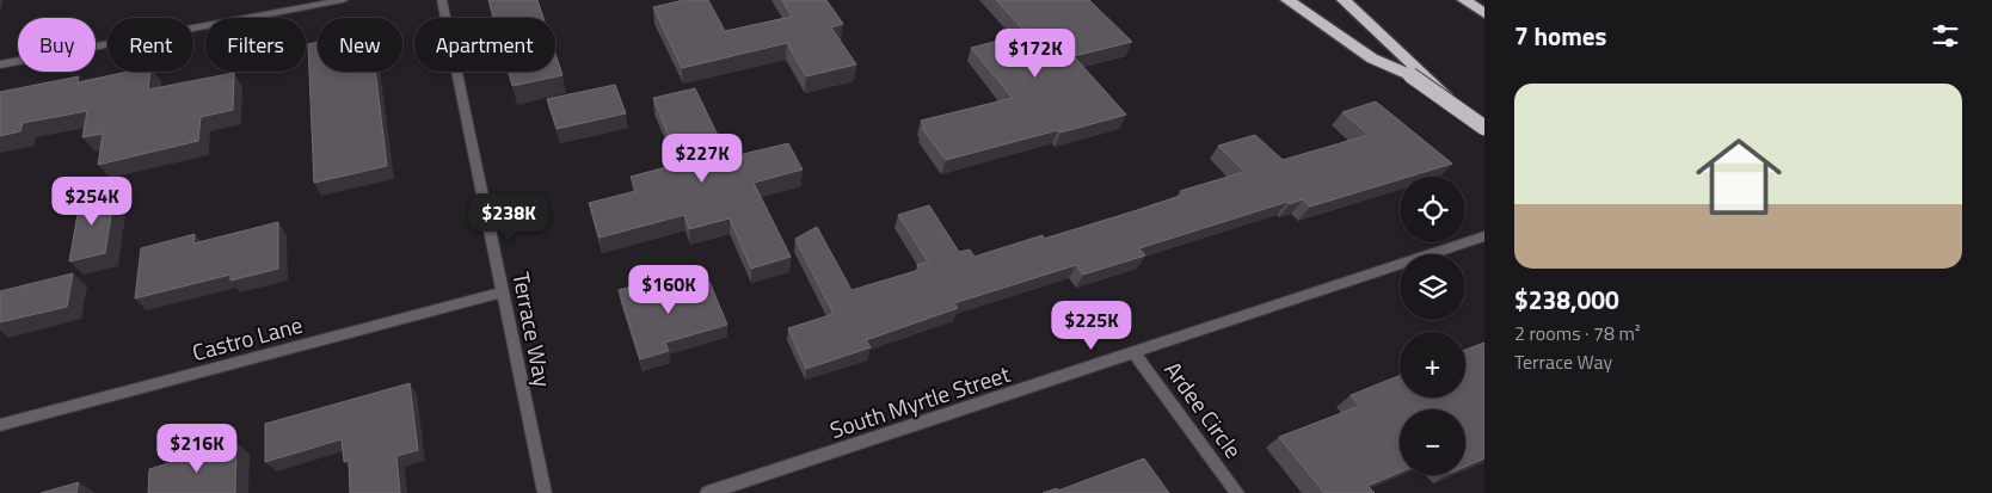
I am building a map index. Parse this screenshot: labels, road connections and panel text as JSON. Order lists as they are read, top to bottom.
{
  "streets": {
    "street": [
      "Terrace Way",
      "Castro Lane",
      "South Myrtle Street",
      "Ardee Circle"
    ]
  },
  "crossings": [
    ["Terrace Way", "Castro Lane"],
    ["South Myrtle Street", "Ardee Circle"]
  ],
  "page": {
    "heading": "7 homes",
    "chip": [
      "Buy",
      "Rent",
      "Filters",
      "New",
      "Apartment"
    ],
    "price": [
      "$172K",
      "$227K",
      "$254K",
      "$238K",
      "$160K",
      "$225K",
      "$216K"
    ],
    "list": [
      {
        "name": "$238,000",
        "note": "2 rooms · 78 m² · Terrace Way"
      }
    ],
    "map_buttons": ["+", "−"]
  }
}
